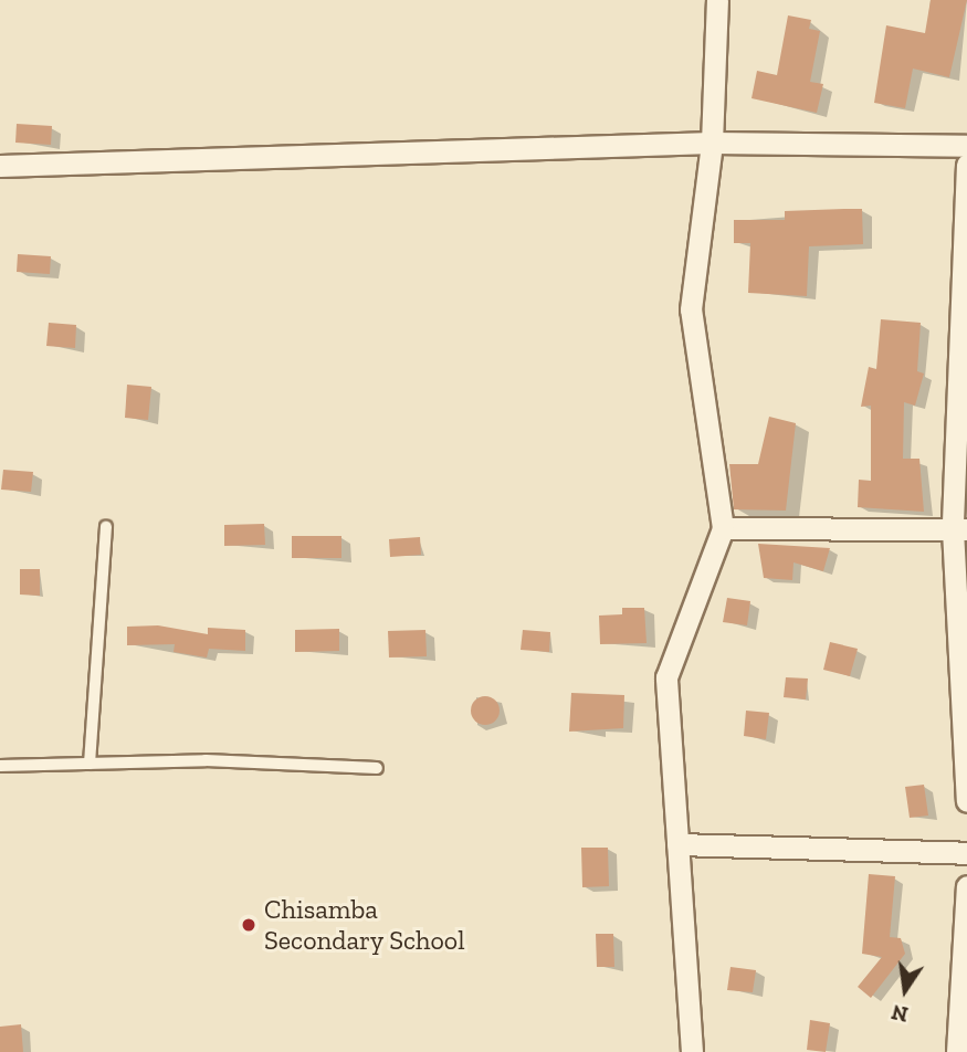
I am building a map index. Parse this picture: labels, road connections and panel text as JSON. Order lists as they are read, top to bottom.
{
  "places": ["Chisamba Secondary School"],
  "north": "bottom"
}
